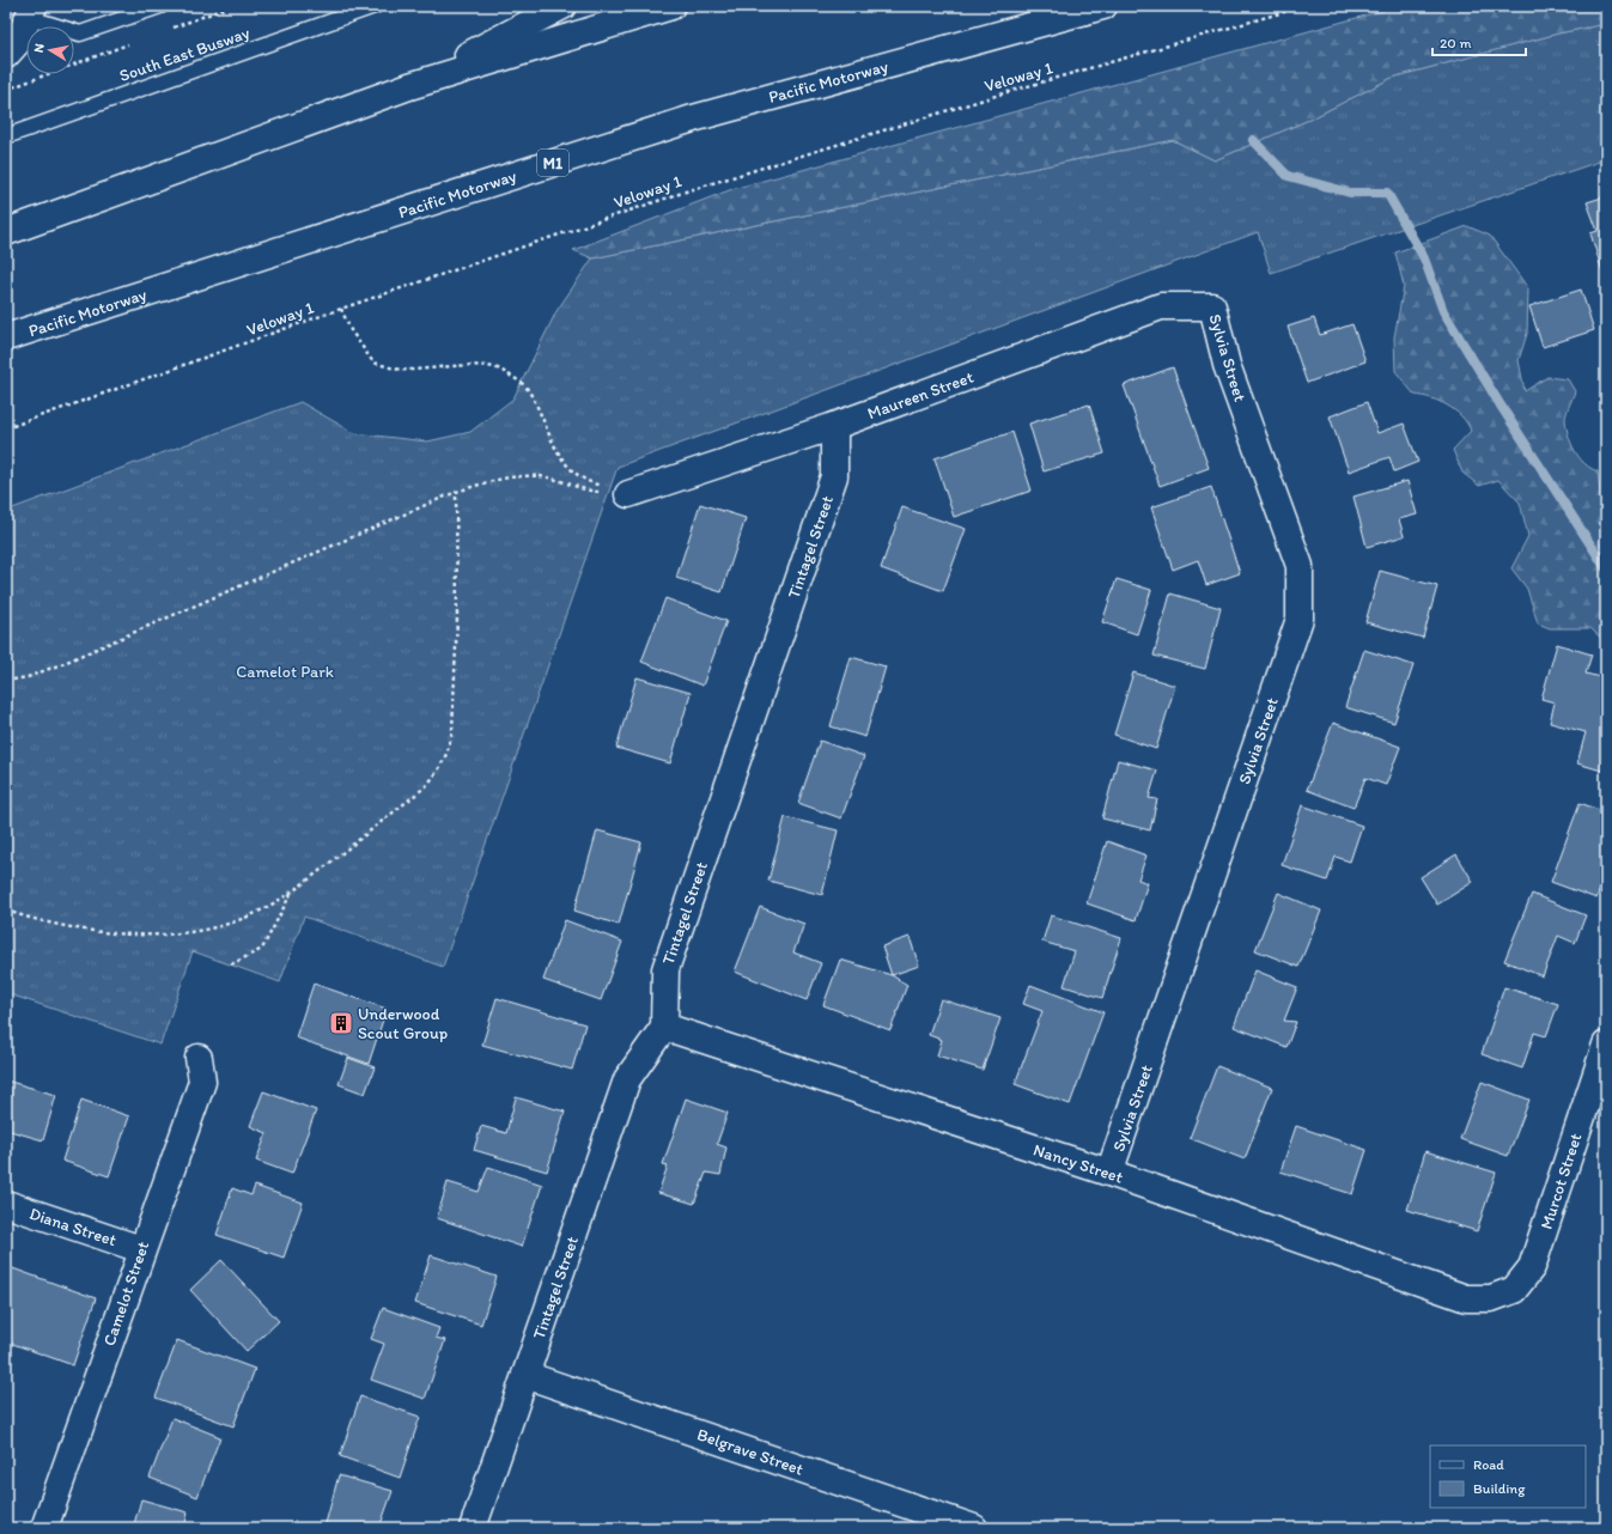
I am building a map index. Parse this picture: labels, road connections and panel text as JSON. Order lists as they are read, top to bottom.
{
  "streets": {
    "main road": [
      "Pacific Motorway",
      "M1",
      "Sylvia Street",
      "Maureen Street",
      "Tintagel Street",
      "Nancy Street",
      "Murcot Street",
      "Diana Street",
      "Camelot Street",
      "Belgrave Street"
    ],
    "lane": ["South East Busway"],
    "path": ["Veloway 1"]
  },
  "crossings": [
    ["Sylvia Street", "Maureen Street"],
    ["Sylvia Street", "Nancy Street"],
    ["Maureen Street", "Tintagel Street"],
    ["Tintagel Street", "Nancy Street"],
    ["Tintagel Street", "Belgrave Street"],
    ["Nancy Street", "Murcot Street"],
    ["Diana Street", "Camelot Street"]
  ],
  "parks": ["Camelot Park"],
  "places": {
    "building": ["Underwood Scout Group"]
  },
  "legend": ["Road", "Building"],
  "scale_bar": "20 m",
  "north": "left"
}
